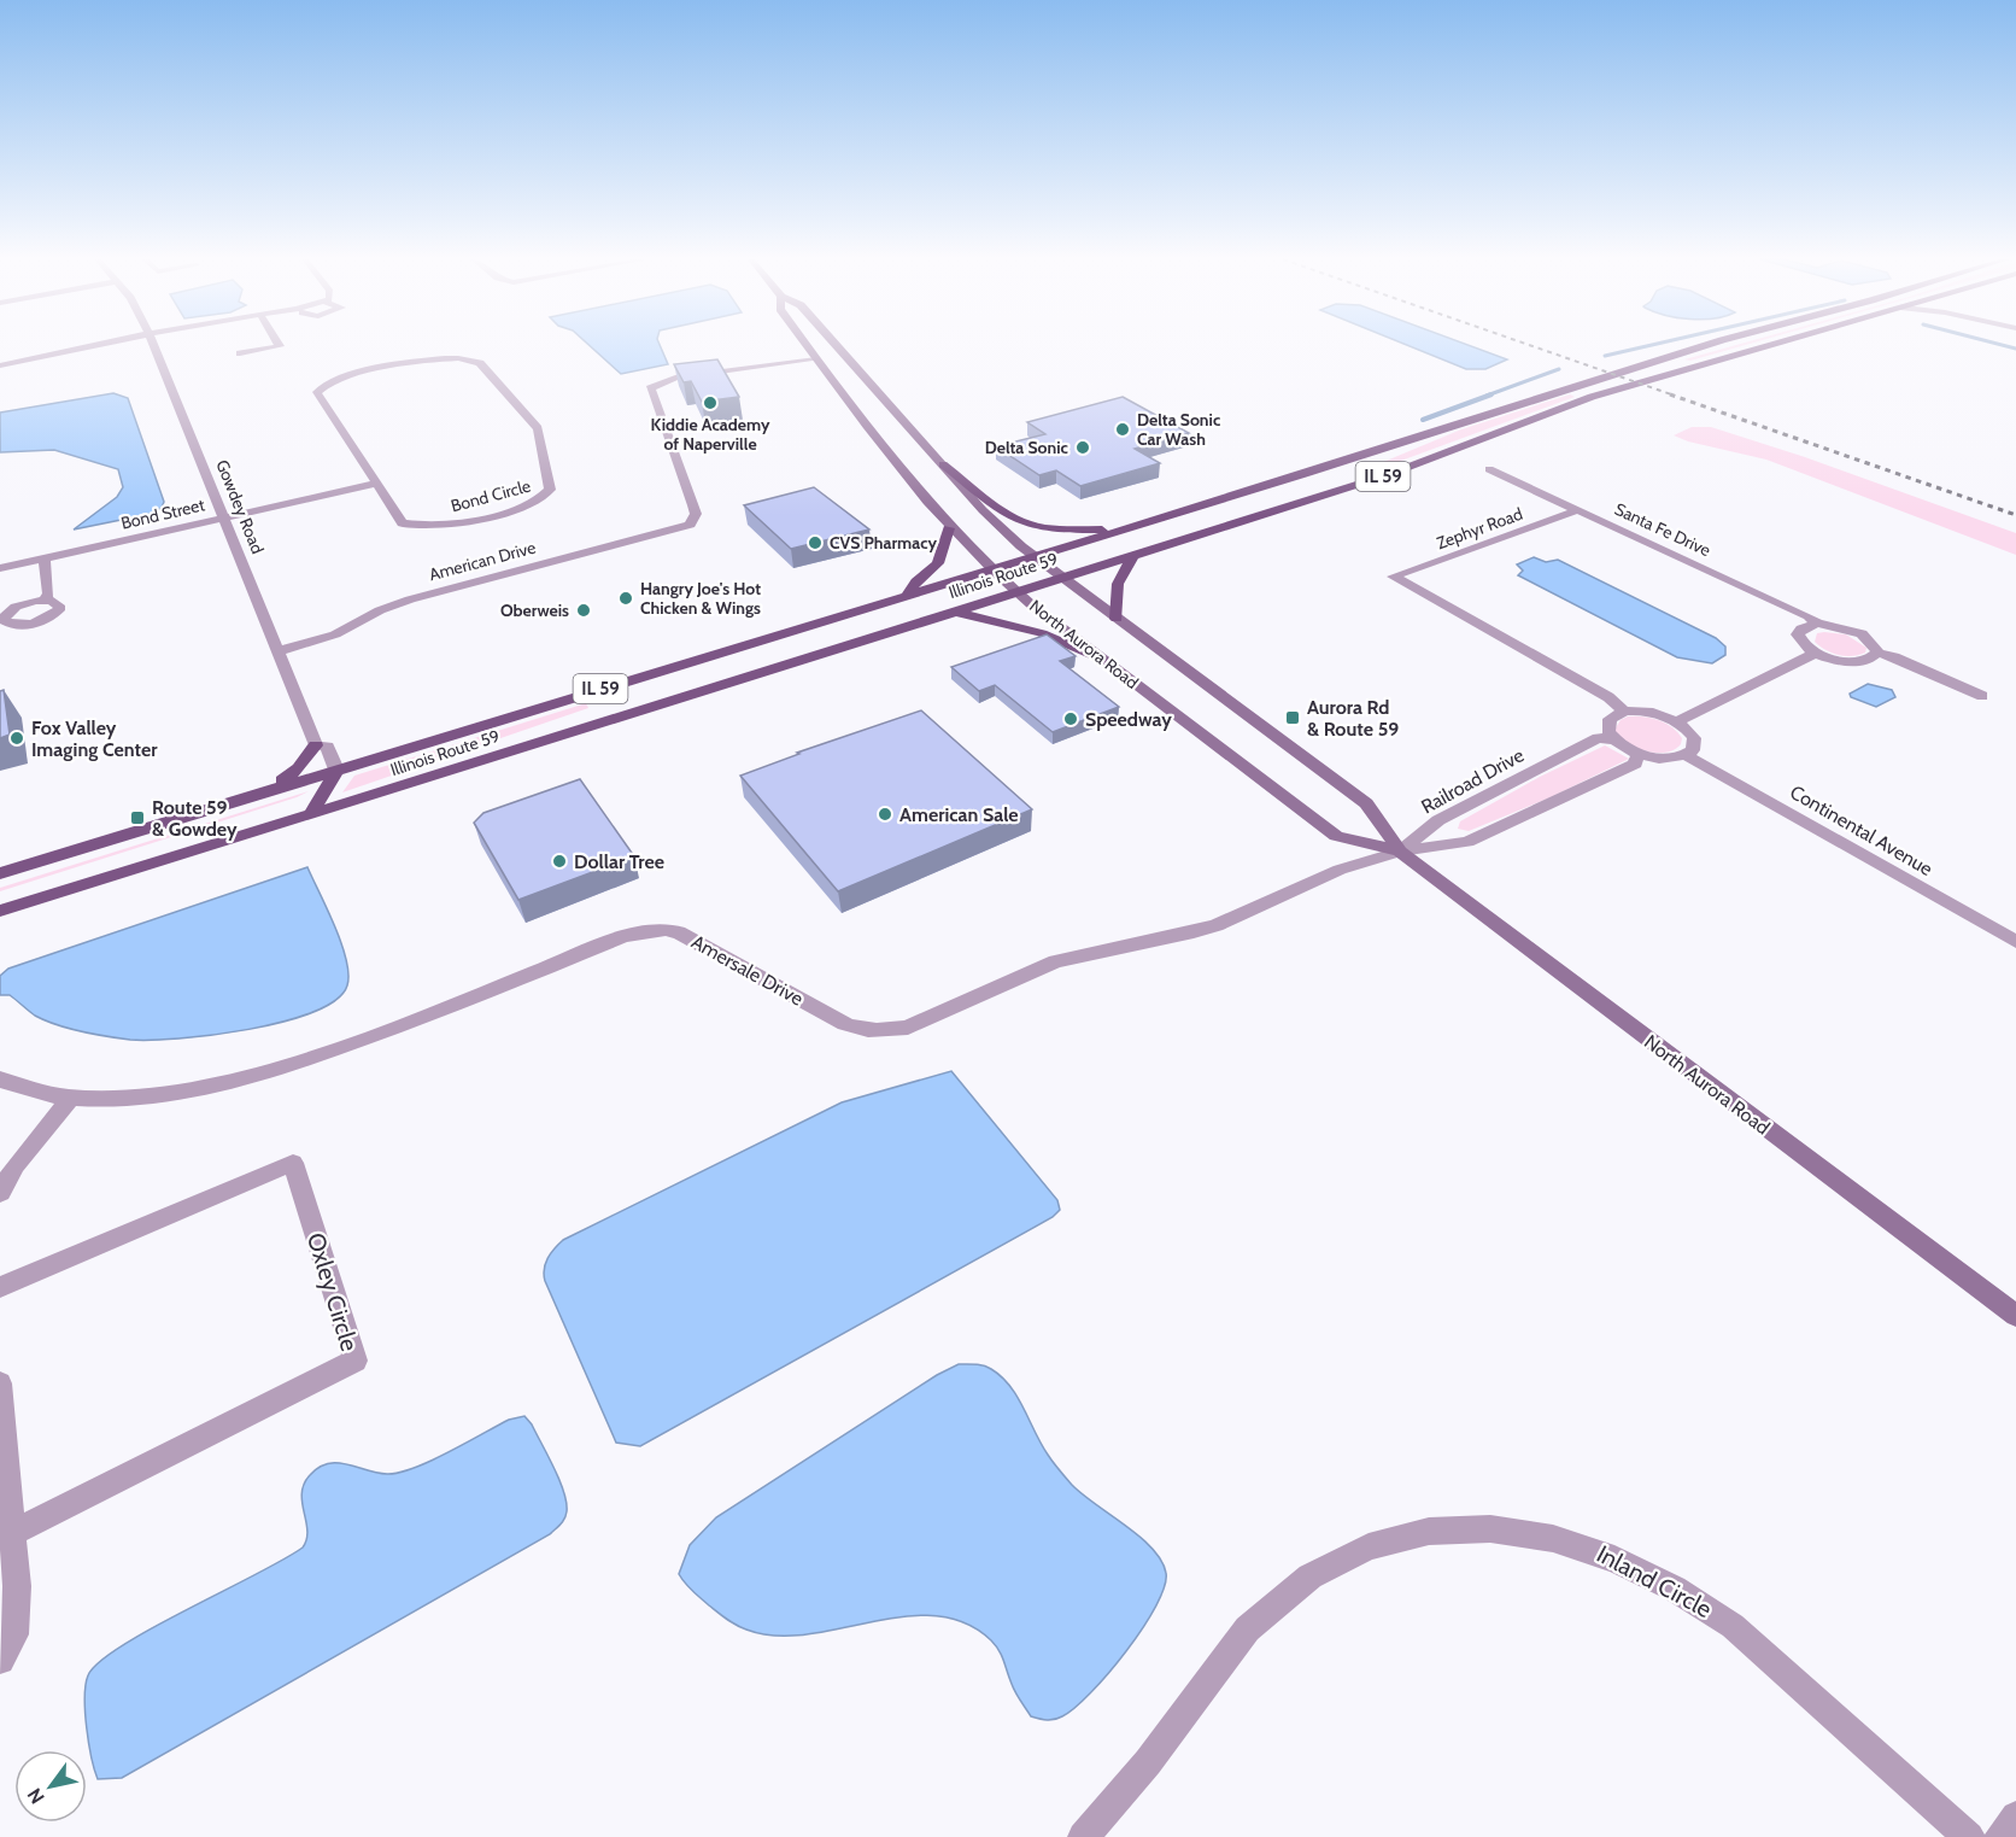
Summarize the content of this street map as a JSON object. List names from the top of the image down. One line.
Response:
{"streets":{"main road":["IL 59","Illinois Route 59","North Aurora Road"],"street":["Bond Circle","Gowdey Road","Bond Street","Zephyr Road","Santa Fe Drive","American Drive","Railroad Drive","Continental Avenue","Amersale Drive","Oxley Circle","Inland Circle"]},"crossings":[["Bond Circle","Bond Street"],["Gowdey Road","Bond Street"],["Gowdey Road","American Drive"],["Gowdey Road","Illinois Route 59"],["Zephyr Road","Santa Fe Drive"],["American Drive","North Aurora Road"],["Illinois Route 59","North Aurora Road"],["North Aurora Road","Railroad Drive"],["North Aurora Road","Amersale Drive"],["Railroad Drive","Amersale Drive"]],"places":{"other":["Kiddie Academy of Naperville","Delta Sonic Car Wash","Delta Sonic","CVS Pharmacy","Hangry Joe's Hot Chicken & Wings","Oberweis","Speedway","Fox Valley Imaging Center","American Sale","Dollar Tree"],"transit":["Aurora Rd & Route 59","Route 59 & Gowdey"]},"north":"bottom left"}
